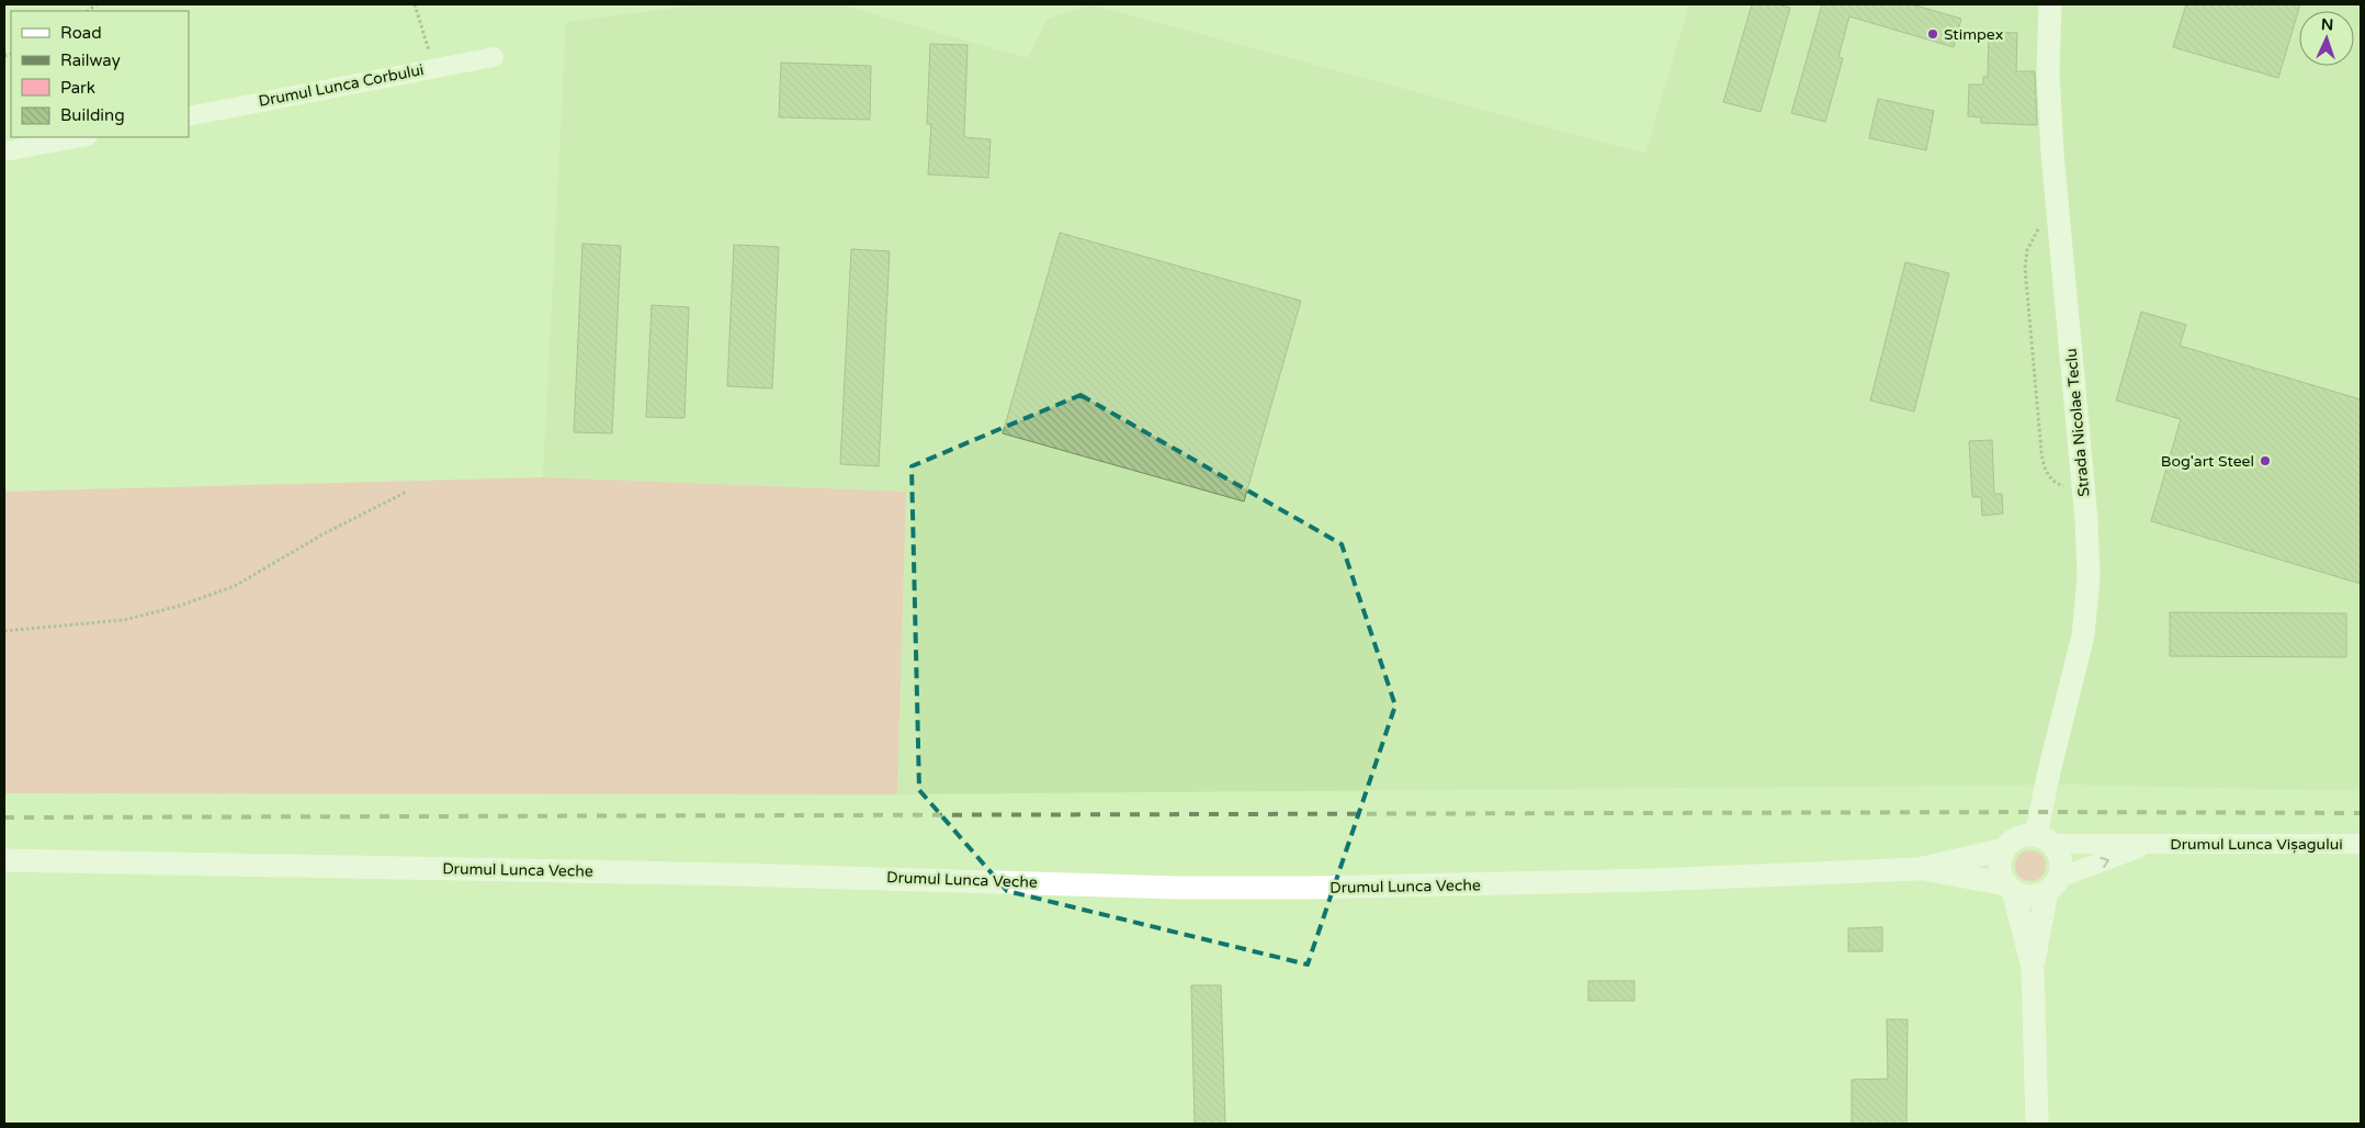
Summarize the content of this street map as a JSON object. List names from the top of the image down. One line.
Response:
{"streets":{"street":["Drumul Lunca Corbului","Strada Nicolae Teclu","Drumul Lunca Vișagului","Drumul Lunca Veche"]},"crossings":[["Strada Nicolae Teclu","Drumul Lunca Vișagului"],["Strada Nicolae Teclu","Drumul Lunca Veche"],["Drumul Lunca Vișagului","Drumul Lunca Veche"]],"places":["Stimpex","Bog'art Steel"],"legend":["Road","Railway","Park","Building"],"north":"top"}
